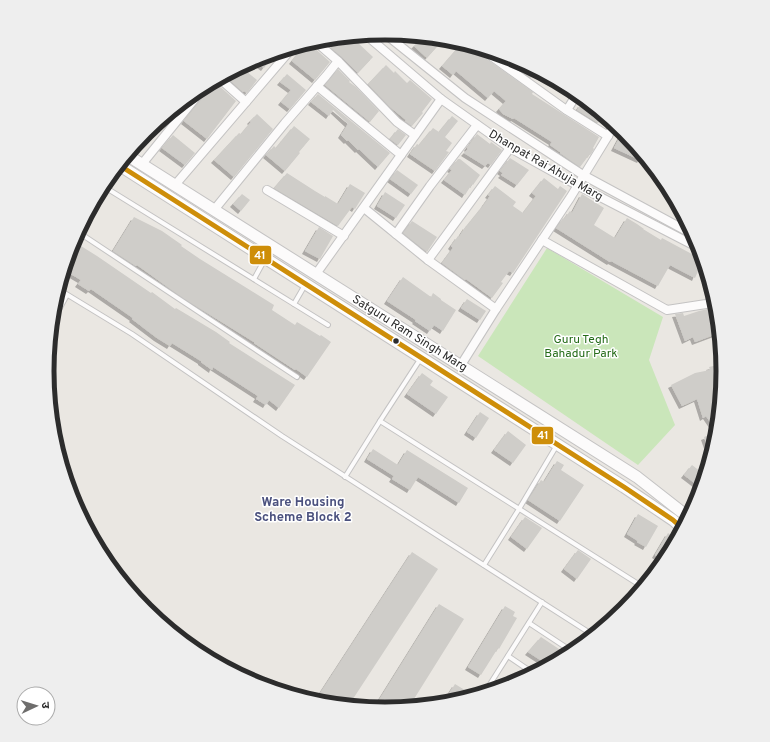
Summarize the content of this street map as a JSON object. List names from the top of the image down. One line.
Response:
{"streets":{"main road":["Satguru Ram Singh Marg"],"street":["Dhanpat Rai Ahuja Marg"]},"districts":["Ware Housing Scheme Block 2"],"parks":["Guru Tegh Bahadur Park"],"lines":["transit line 41"],"north":"right"}
